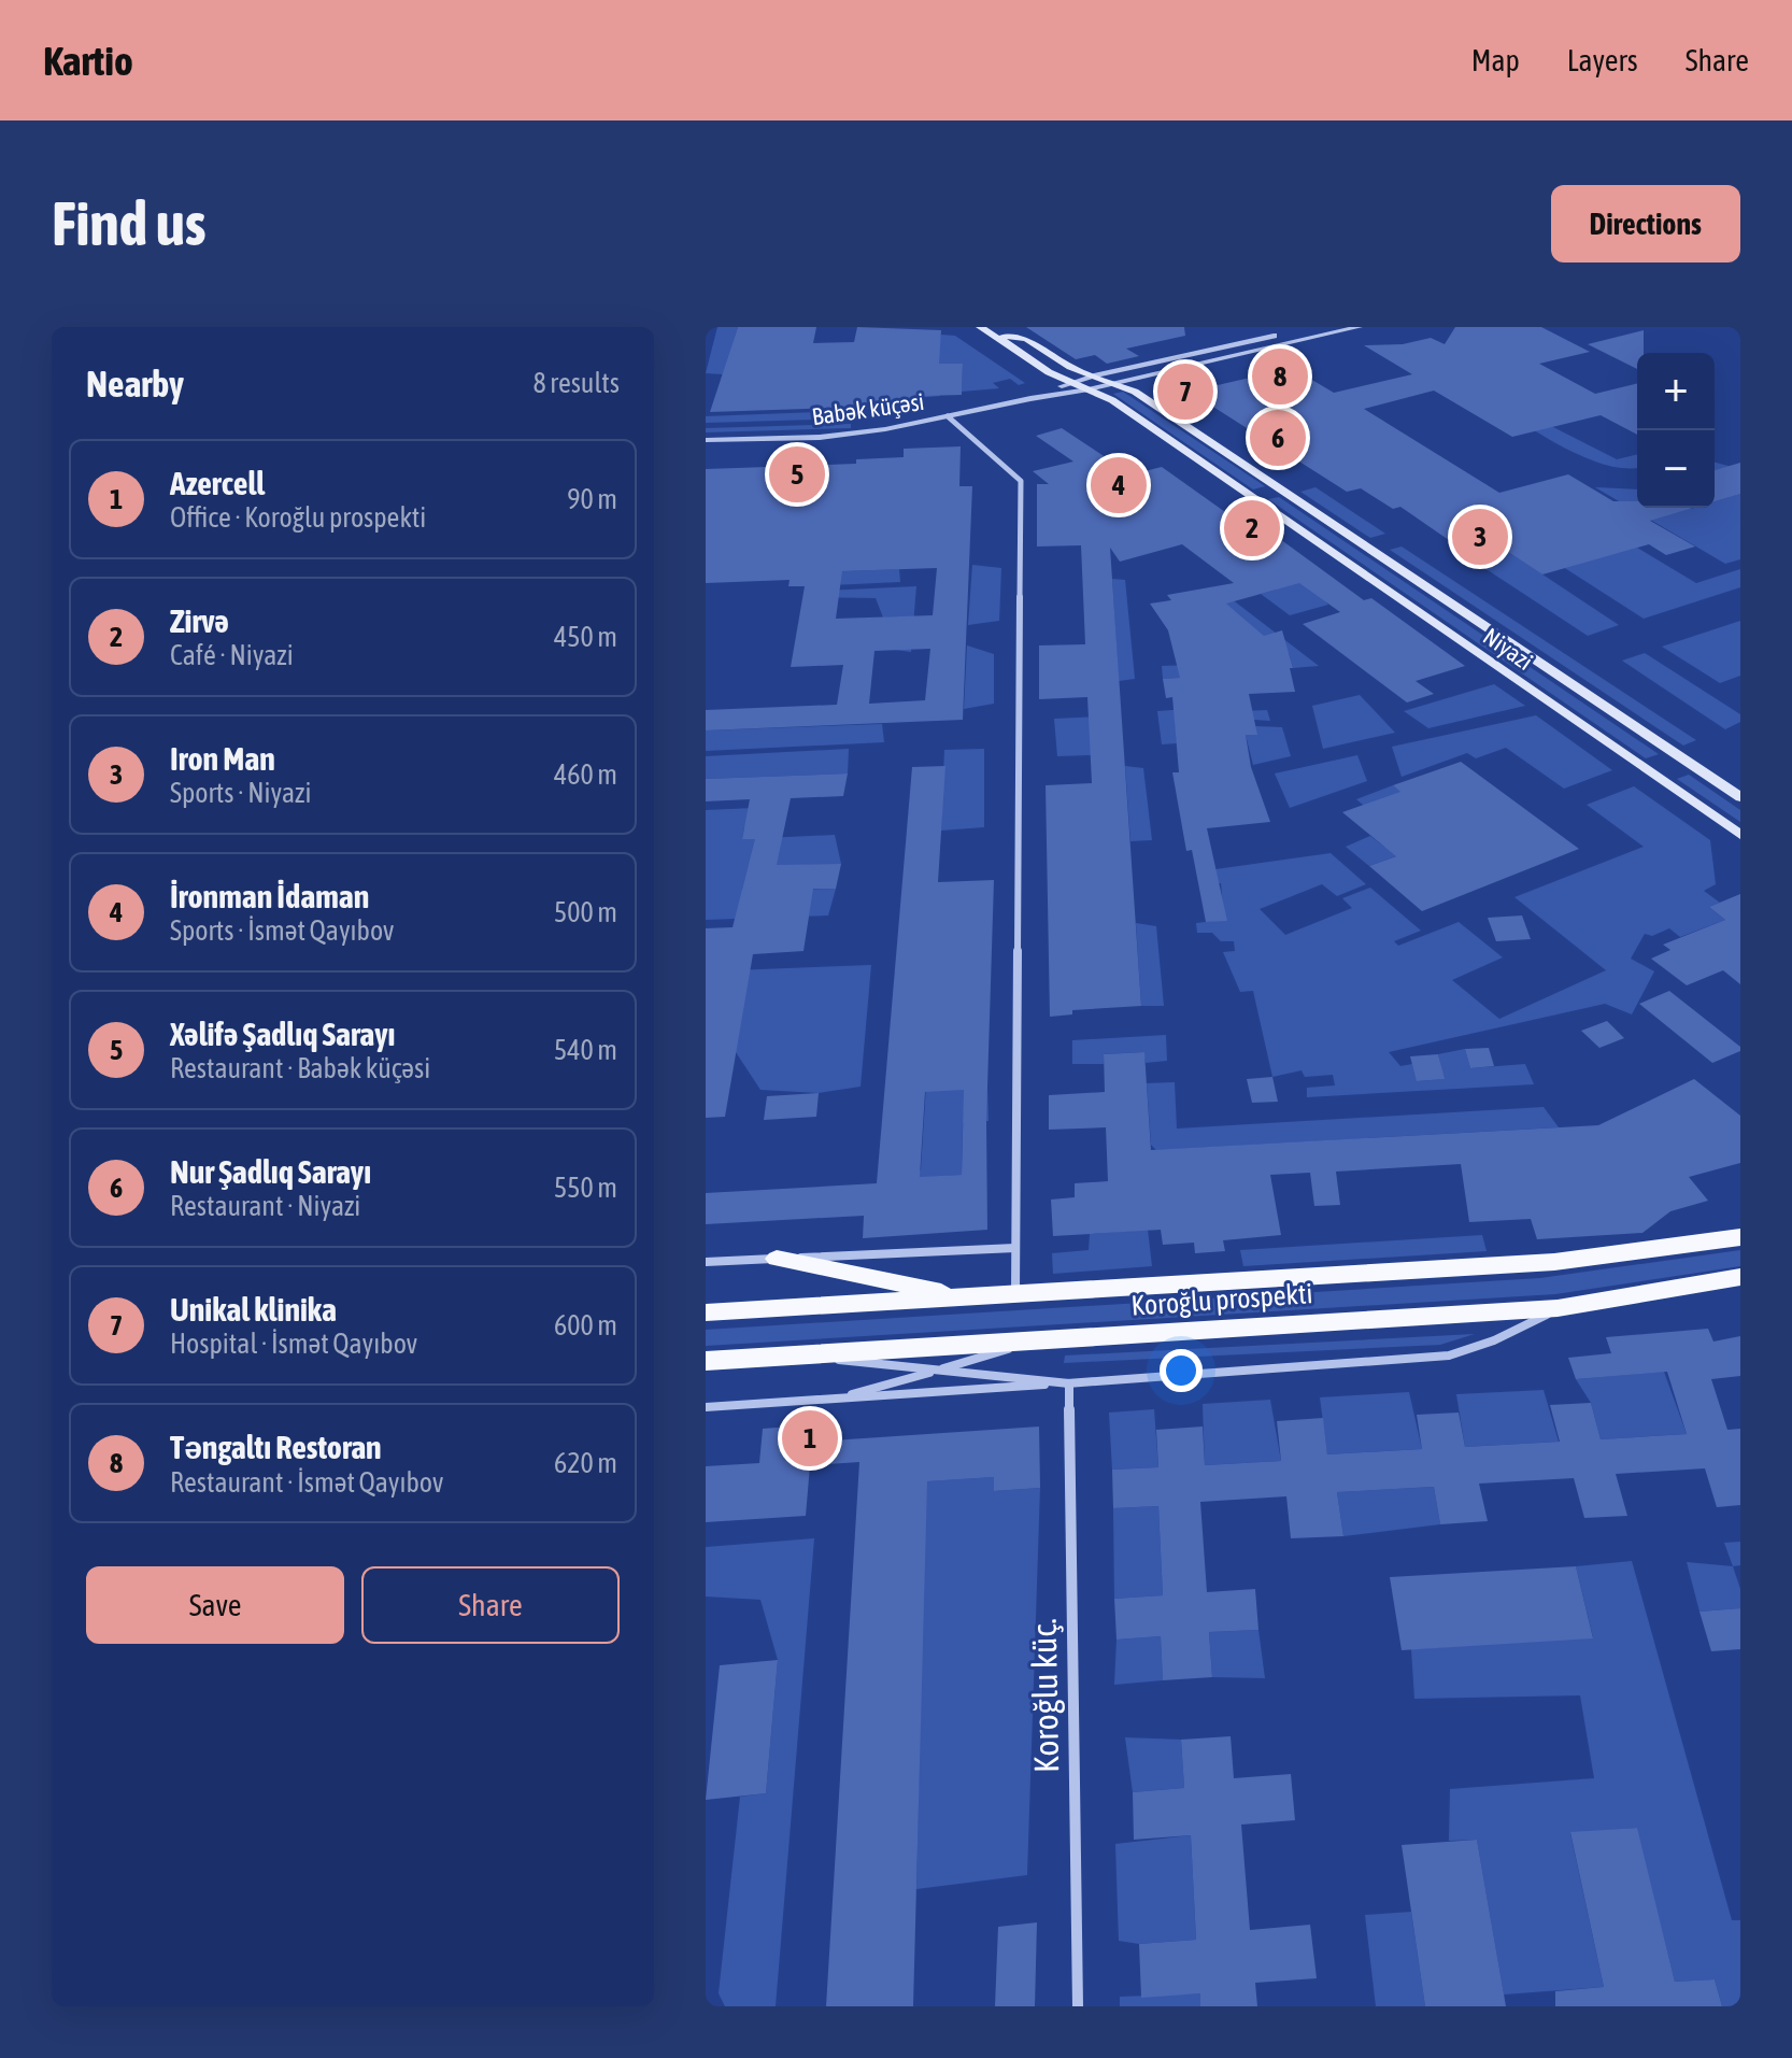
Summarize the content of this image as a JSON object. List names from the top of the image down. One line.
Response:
{"streets":{"main road":["Niyazi","Koroğlu prospekti"],"street":["Babək küçəsi","Koroğlu küç."]},"page":{"header":"Kartio","nav":["Map","Layers","Share"],"buttons":["Directions",["Save","Share"]],"title":"Find us","heading":["Nearby","8 results"],"pins":["8","7","6","5","4","2","3","1"],"map_buttons":["+","−"],"list":[{"mark":"1","name":"Azercell","note":"Office · Koroğlu prospekti","value":"90 m"},{"mark":"2","name":"Zirvə","note":"Café · Niyazi","value":"450 m"},{"mark":"3","name":"Iron Man","note":"Sports · Niyazi","value":"460 m"},{"mark":"4","name":"İronman İdaman","note":"Sports · İsmət Qayıbov","value":"500 m"},{"mark":"5","name":"Xəlifə Şadlıq Sarayı","note":"Restaurant · Babək küçəsi","value":"540 m"},{"mark":"6","name":"Nur Şadlıq Sarayı","note":"Restaurant · Niyazi","value":"550 m"},{"mark":"7","name":"Unikal klinika","note":"Hospital · İsmət Qayıbov","value":"600 m"},{"mark":"8","name":"Tәngaltı Restoran","note":"Restaurant · İsmət Qayıbov","value":"620 m"}]}}
